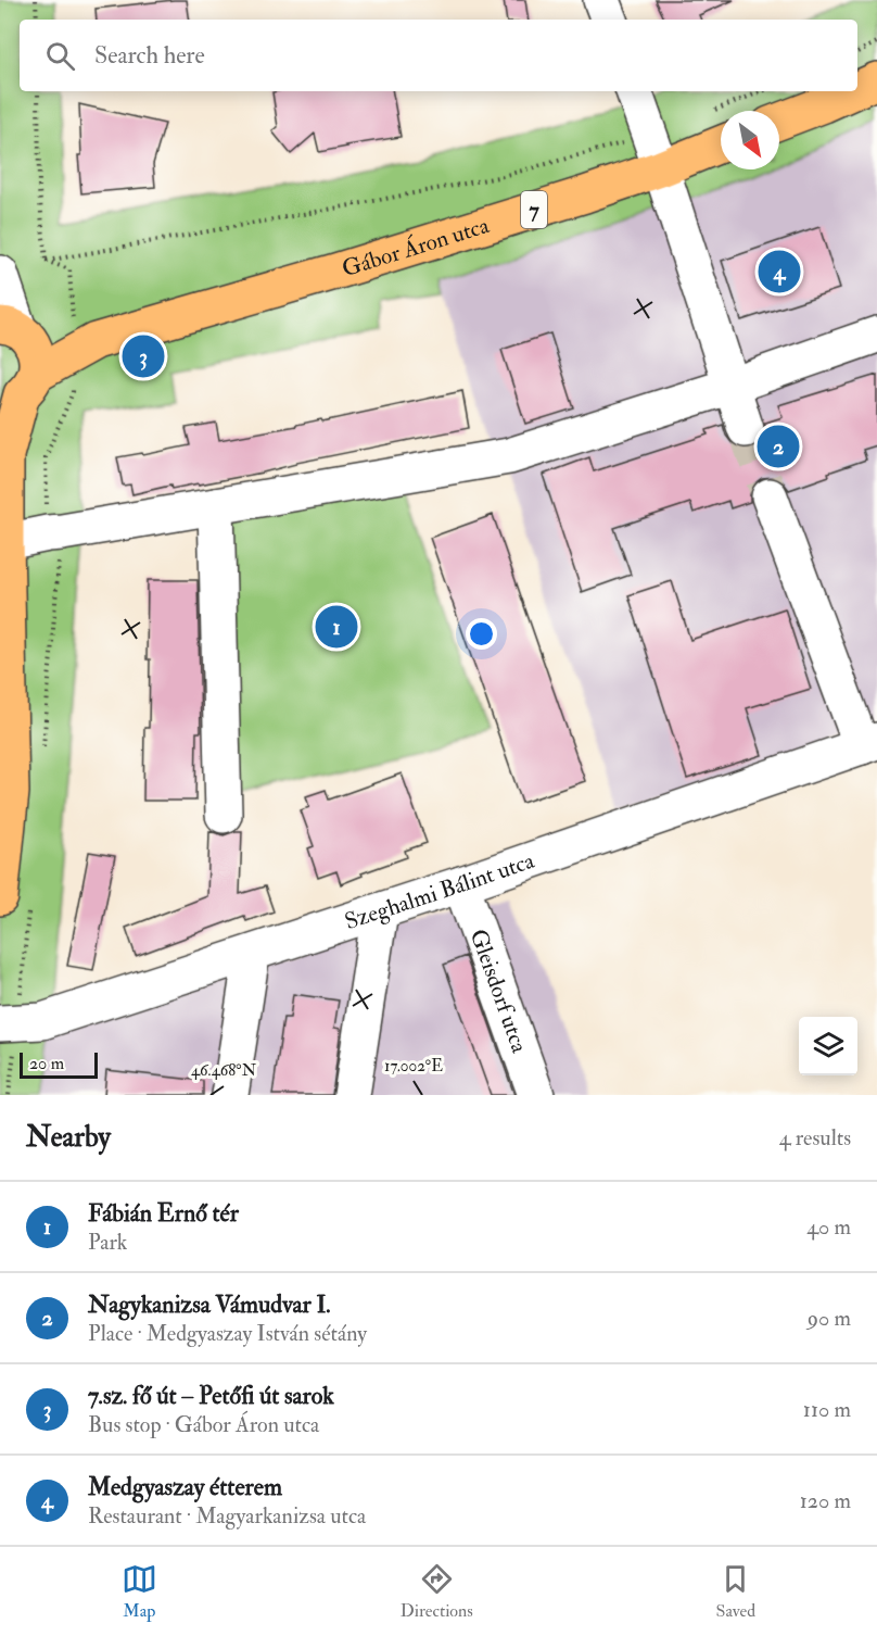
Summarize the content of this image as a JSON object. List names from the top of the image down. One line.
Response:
{"streets":{"main road":["7","Gábor Áron utca"],"street":["Szeghalmi Bálint utca","Gleisdorf utca"]},"crossings":[["Szeghalmi Bálint utca","Gleisdorf utca"]],"scale_bar":"20 m","north":"bottom right","page":{"search":"Search here","pins":["4","3","2","1"],"scale":"20 m","heading":["Nearby","4 results"],"list":[{"mark":"1","name":"Fábián Ernő tér","note":"Park","value":"40 m"},{"mark":"2","name":"Nagykanizsa Vámudvar I.","note":"Place · Medgyaszay István sétány","value":"90 m"},{"mark":"3","name":"7.sz. fő út – Petőfi út sarok","note":"Bus stop · Gábor Áron utca","value":"110 m"},{"mark":"4","name":"Medgyaszay étterem","note":"Restaurant · Magyarkanizsa utca","value":"120 m"}],"nav":["Map","Directions","Saved"]},"coordinates":["17.002°E","46.468°N"]}
